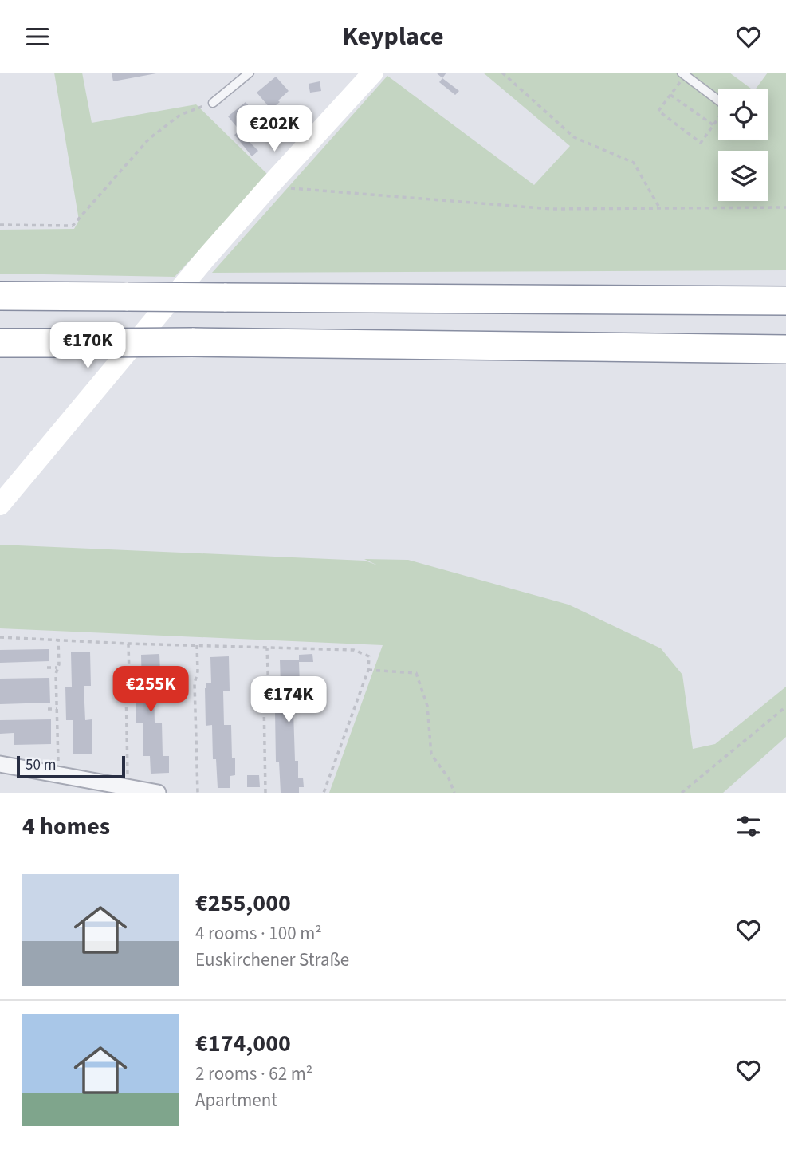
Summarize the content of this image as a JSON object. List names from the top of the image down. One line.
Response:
{"scale_bar":"50 m","page":{"header":"Keyplace","price":["€202K","€170K","€255K","€174K"],"scale":"50 m","heading":"4 homes","list":[{"name":"€255,000","note":"4 rooms · 100 m² · Euskirchener Straße"},{"name":"€174,000","note":"2 rooms · 62 m² · Apartment"}]}}
